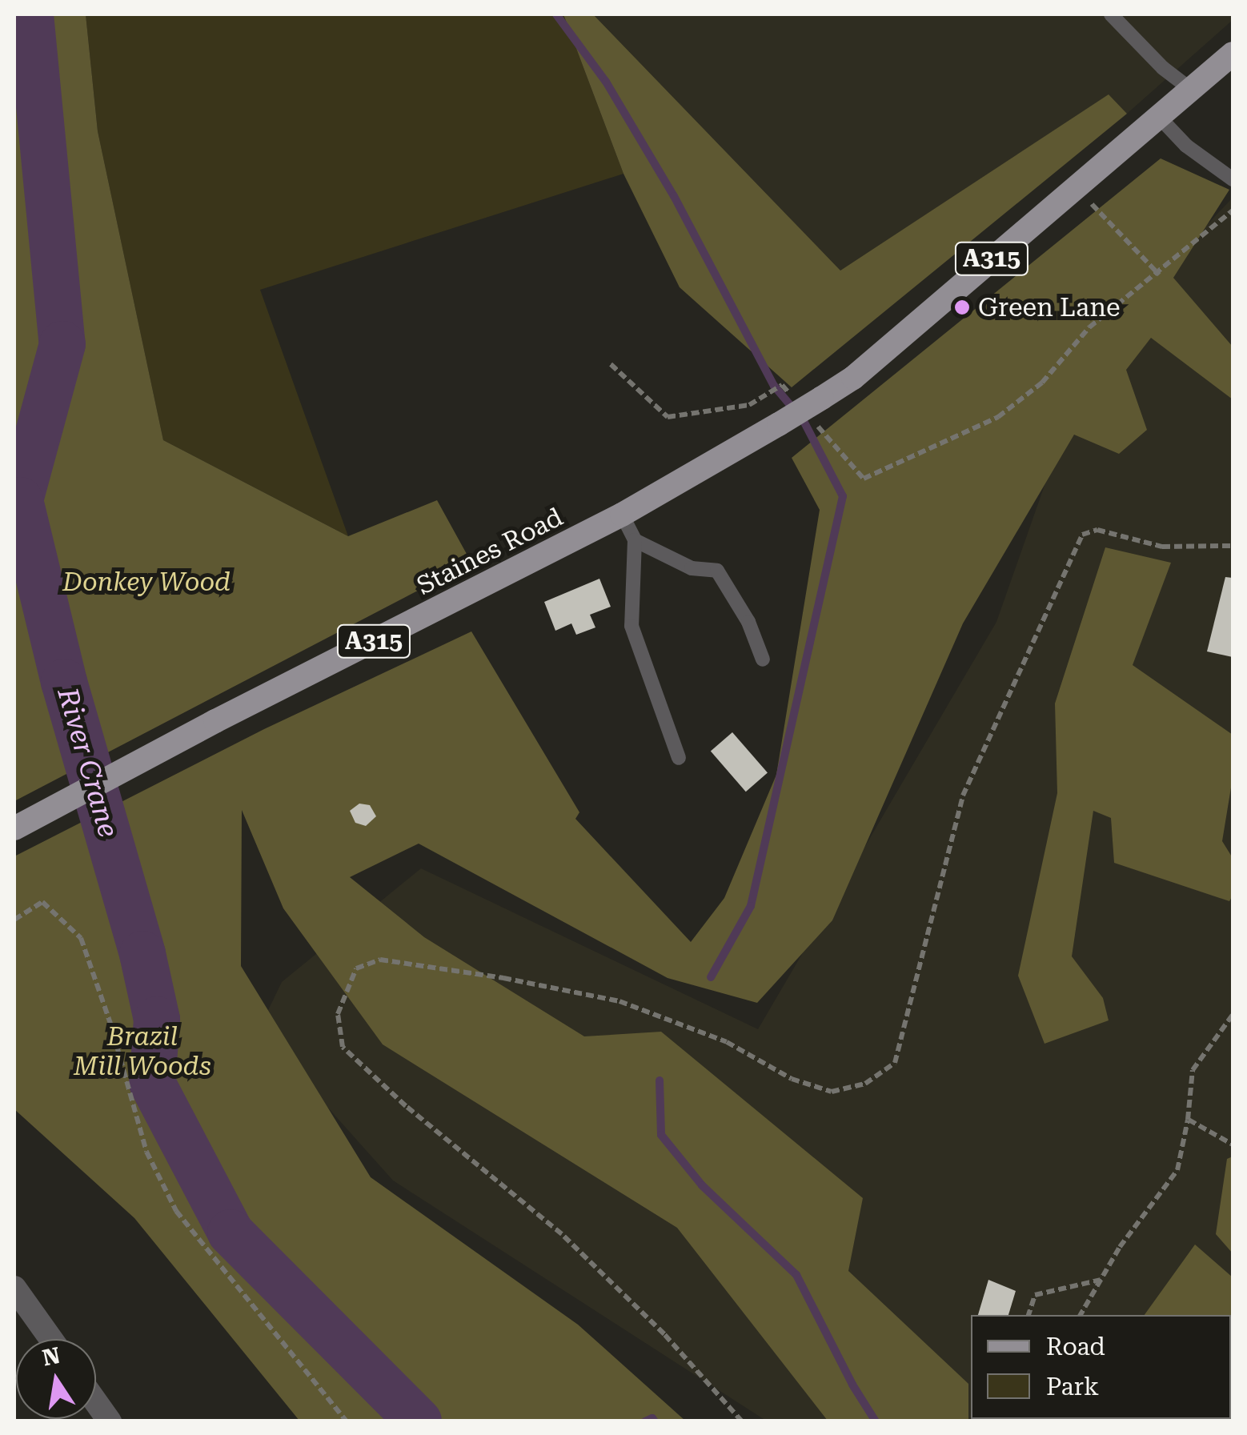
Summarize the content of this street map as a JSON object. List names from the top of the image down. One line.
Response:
{"streets":{"main road":["A315","Staines Road"]},"crossings":[["A315","Staines Road"]],"water":["River Crane"],"parks":["Donkey Wood","Brazil Mill Woods"],"places":["Green Lane"],"legend":["Road","Park"],"north":"top"}
